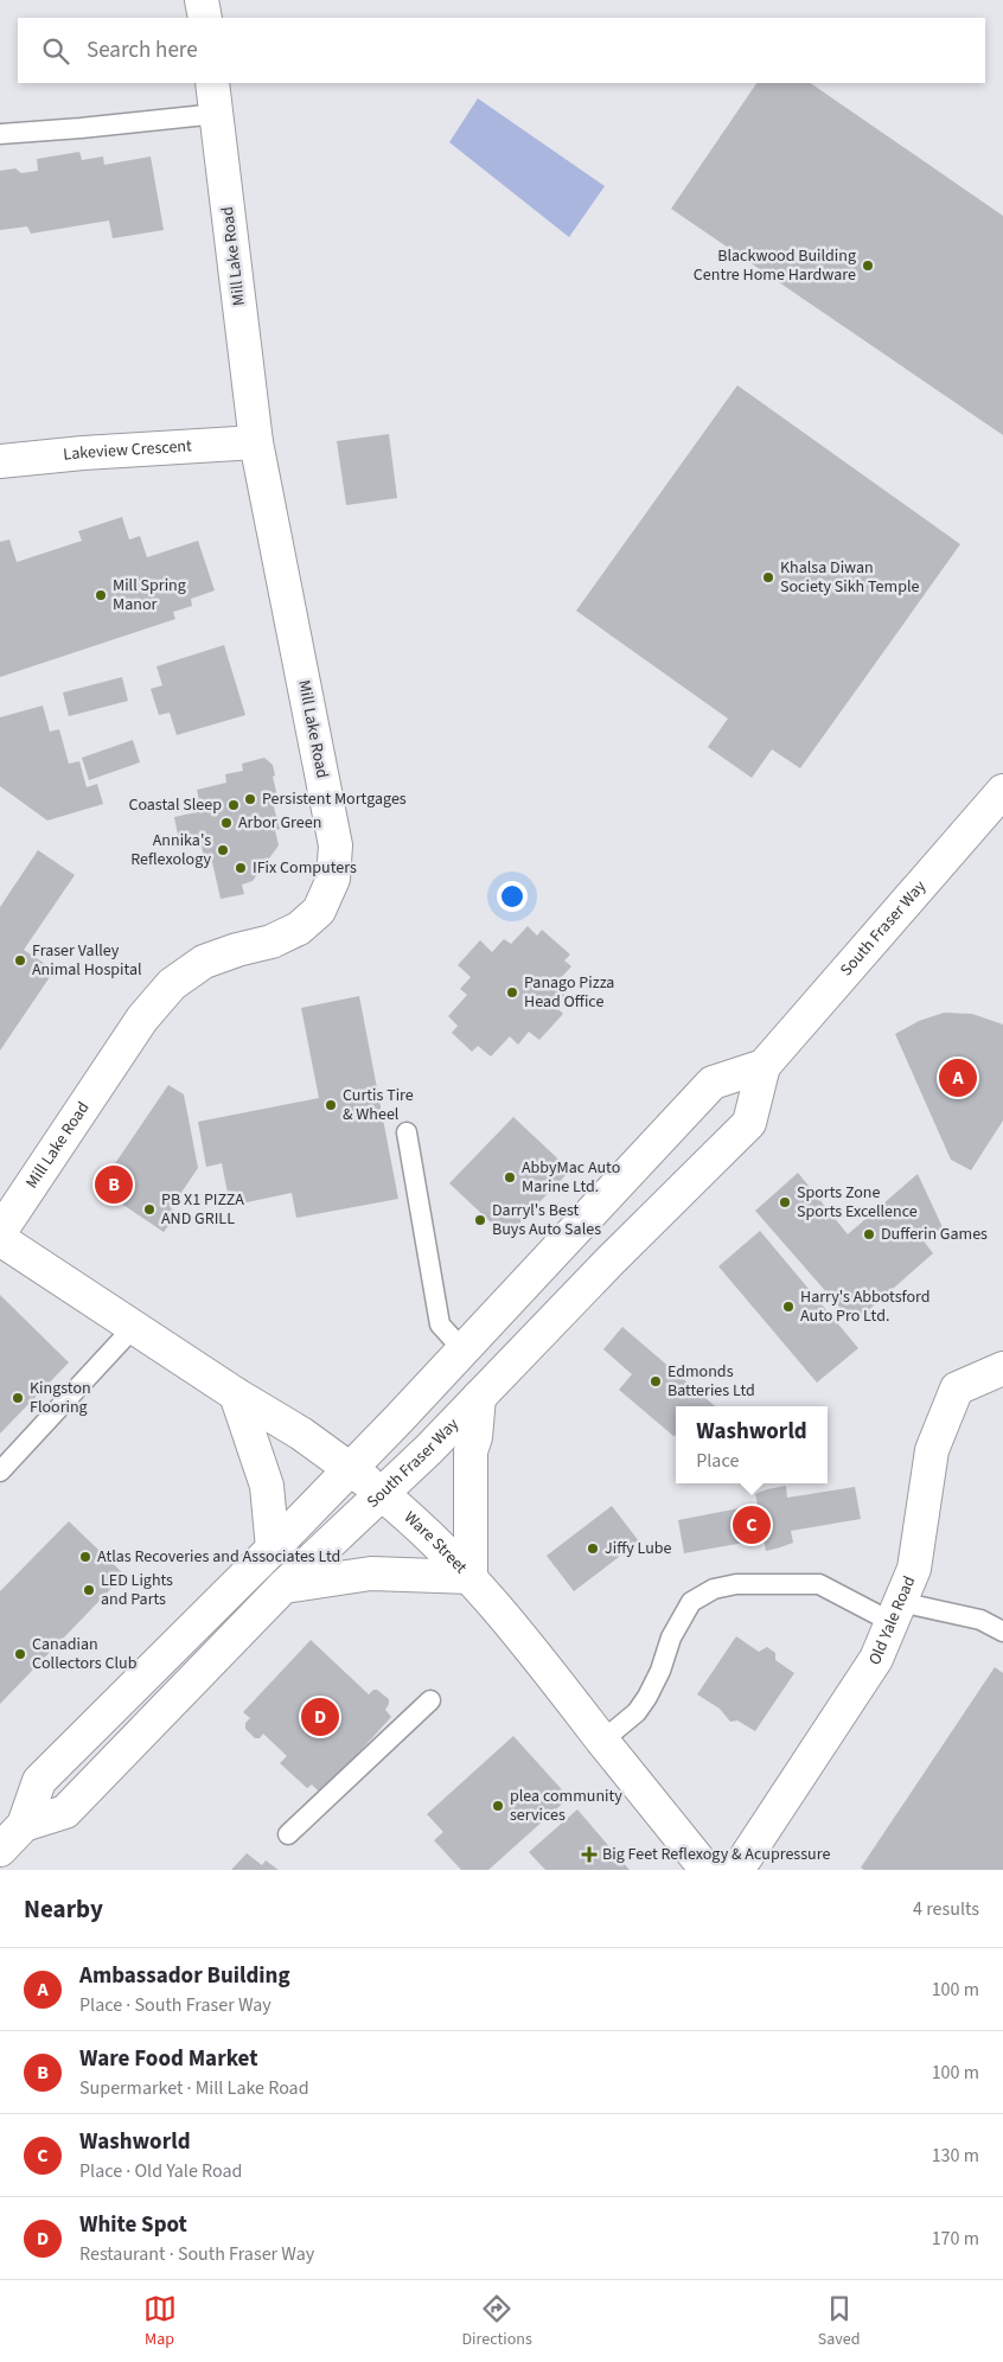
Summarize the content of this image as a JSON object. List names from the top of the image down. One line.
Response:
{"streets":{"main road":["Mill Lake Road","Lakeview Crescent","South Fraser Way","Ware Street","Old Yale Road"]},"crossings":[["Mill Lake Road","Lakeview Crescent"],["South Fraser Way","Ware Street"]],"places":{"other":["Blackwood Building Centre Home Hardware","Khalsa Diwan Society Sikh Temple","Mill Spring Manor","Persistent Mortgages","Coastal Sleep","Arbor Green","Annika's Reflexology","IFix Computers","Fraser Valley Animal Hospital","Panago Pizza Head Office","Curtis Tire & Wheel","AbbyMac Auto Marine Ltd.","Sports Zone Sports Excellence","PB X1 PIZZA AND GRILL","Darryl's Best Buys Auto Sales","Dufferin Games","Harry's Abbotsford Auto Pro Ltd.","Edmonds Batteries Ltd","Kingston Flooring","Jiffy Lube","Atlas Recoveries and Associates Ltd","LED Lights and Parts","Canadian Collectors Club","plea community services"],"health":["Big Feet Reflexogy & Acupressure"]},"page":{"search":"Search here","pins":["A","B","C","D"],"popup":["Washworld","Place"],"heading":["Nearby","4 results"],"list":[{"mark":"A","name":"Ambassador Building","note":"Place · South Fraser Way","value":"100 m"},{"mark":"B","name":"Ware Food Market","note":"Supermarket · Mill Lake Road","value":"100 m"},{"mark":"C","name":"Washworld","note":"Place · Old Yale Road","value":"130 m"},{"mark":"D","name":"White Spot","note":"Restaurant · South Fraser Way","value":"170 m"}],"nav":["Map","Directions","Saved"]}}
